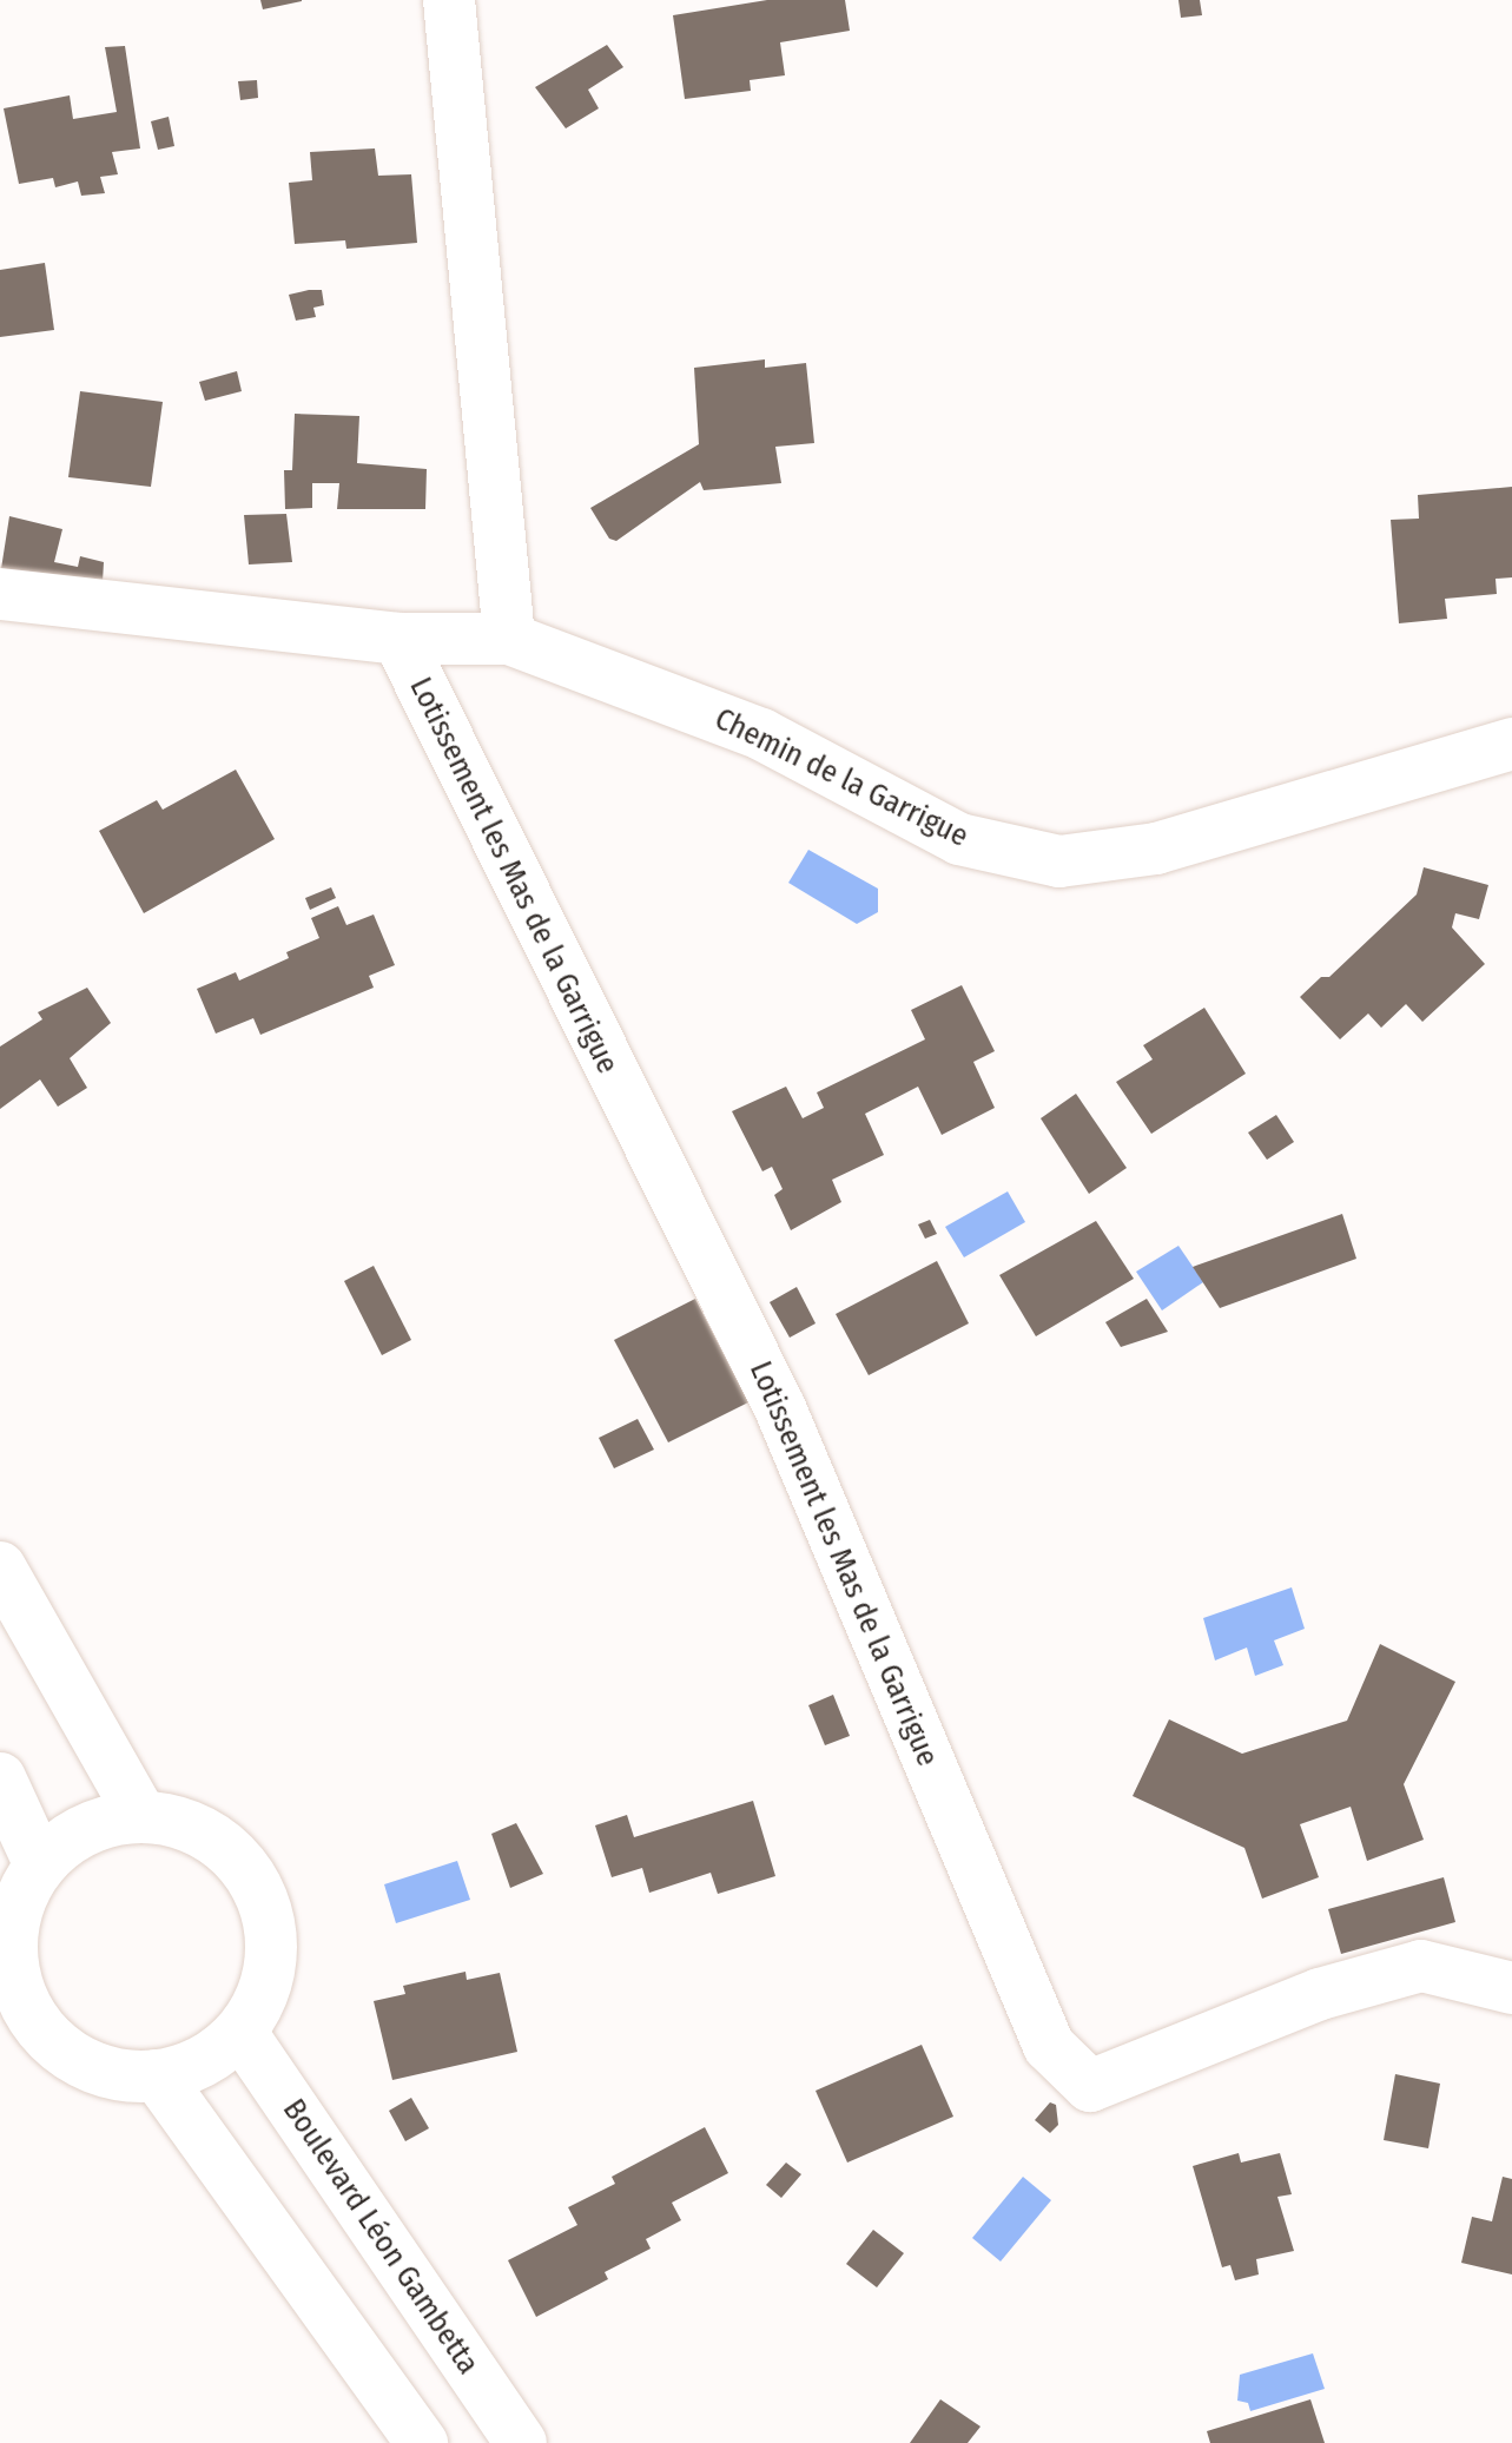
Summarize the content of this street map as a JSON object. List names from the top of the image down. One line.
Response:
{"streets":{"street":["Chemin de la Garrigue","Lotissement les Mas de la Garrigue","Boulevard Léon Gambetta"]},"crossings":[["Chemin de la Garrigue","Lotissement les Mas de la Garrigue"]]}
